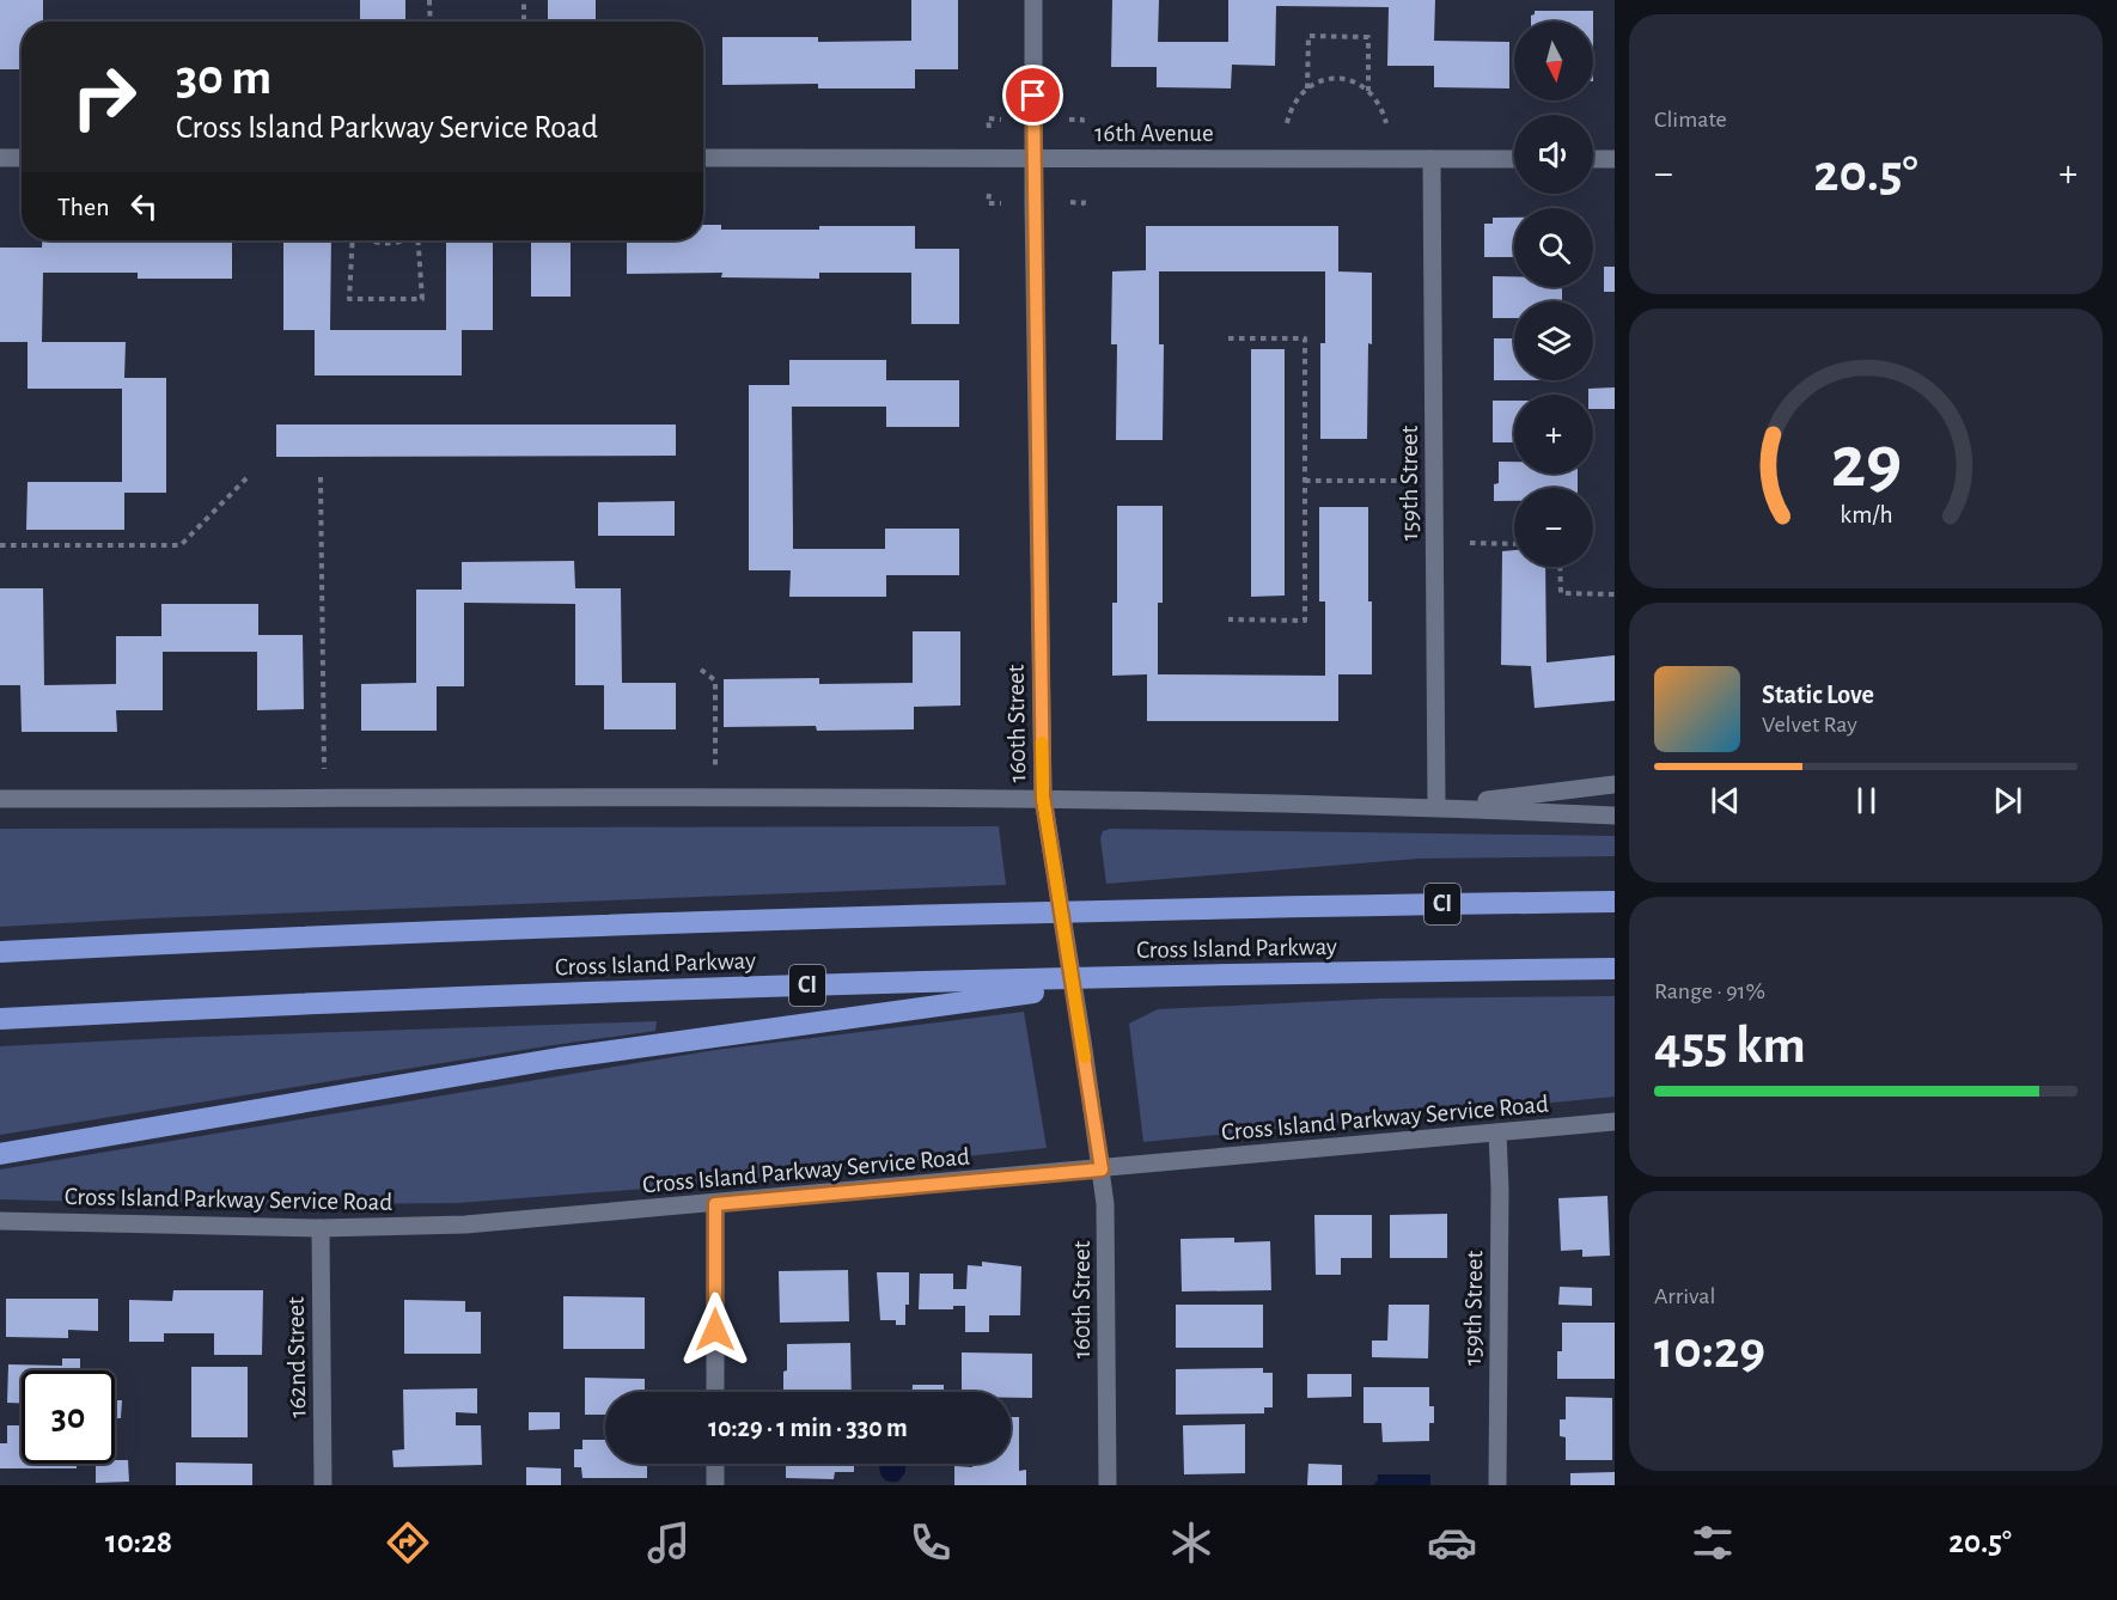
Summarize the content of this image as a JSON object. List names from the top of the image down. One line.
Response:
{"streets":{"highway":["CI","Cross Island Parkway"],"street":["16th Avenue","159th Street","160th Street","Cross Island Parkway Service Road","162nd Street"]},"crossings":[["16th Avenue","159th Street"],["16th Avenue","160th Street"],["159th Street","Cross Island Parkway Service Road"],["160th Street","Cross Island Parkway Service Road"],["Cross Island Parkway Service Road","162nd Street"]],"north":"bottom","page":{"tile":["Climate",["Range · 91%","455 km"],["Arrival","10:29"]],"map_buttons":["+","−"],"turn":["30 m","Cross Island Parkway Service Road"],"heat":["−","20.5°","+"],"then":"Then","song":["Static Love","Velvet Ray"],"limit":"30","trip":"10:29 · 1 min · 330 m","tabs":["10:28","20.5°"],"gauge":["29","km/h"]}}
